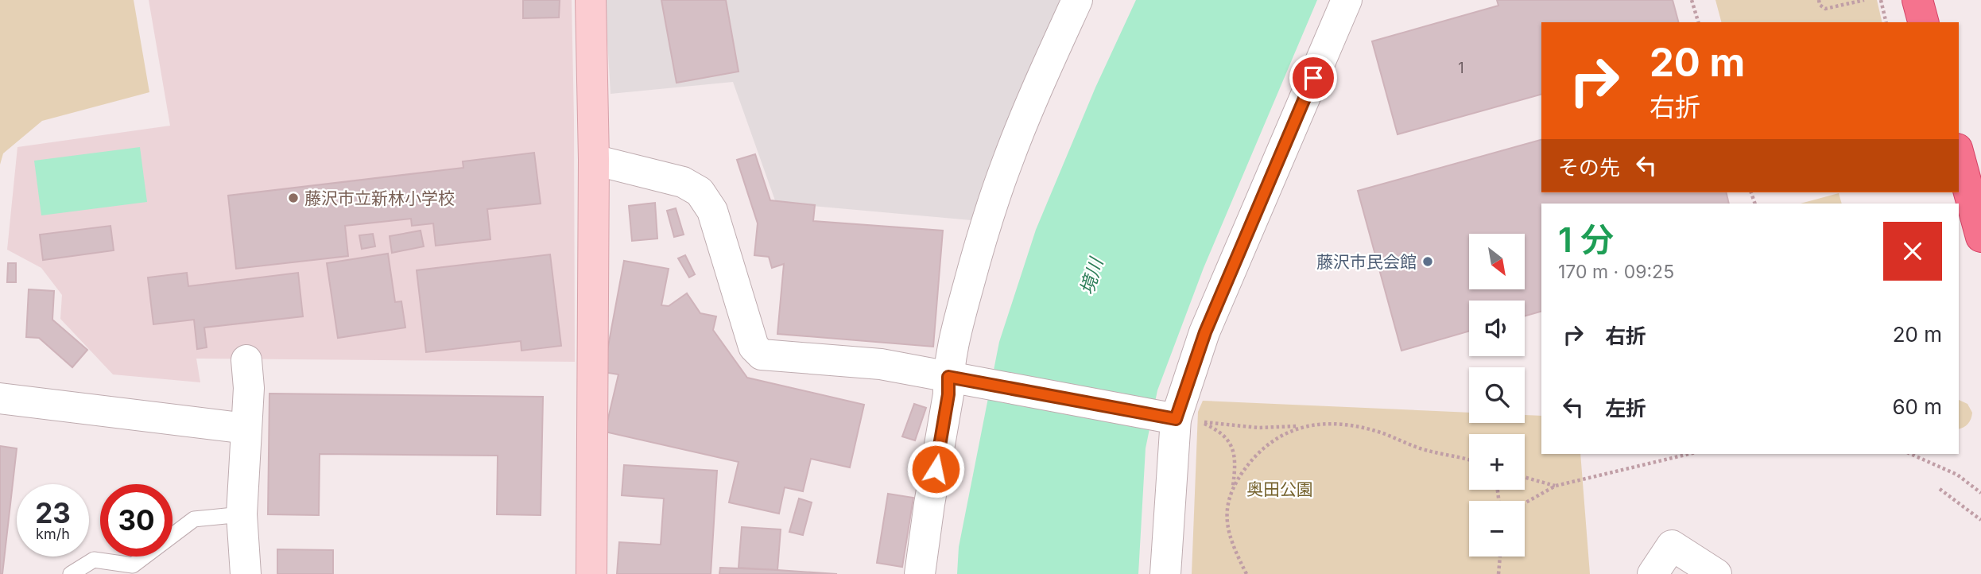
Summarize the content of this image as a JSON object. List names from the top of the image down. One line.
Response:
{"water":["境川"],"parks":["奥田公園"],"places":["藤沢市立新林小学校","藤沢市民会館"],"house_numbers":["1"],"north":"bottom right","page":{"turn":["20 m","右折"],"then":"その先","heading":["1 分","170 m · 09:25"],"map_buttons":["+","−"],"list":[{"name":"右折","value":"20 m"},{"name":"左折","value":"60 m"}],"speed":"23 km/h","limit":"30"}}
